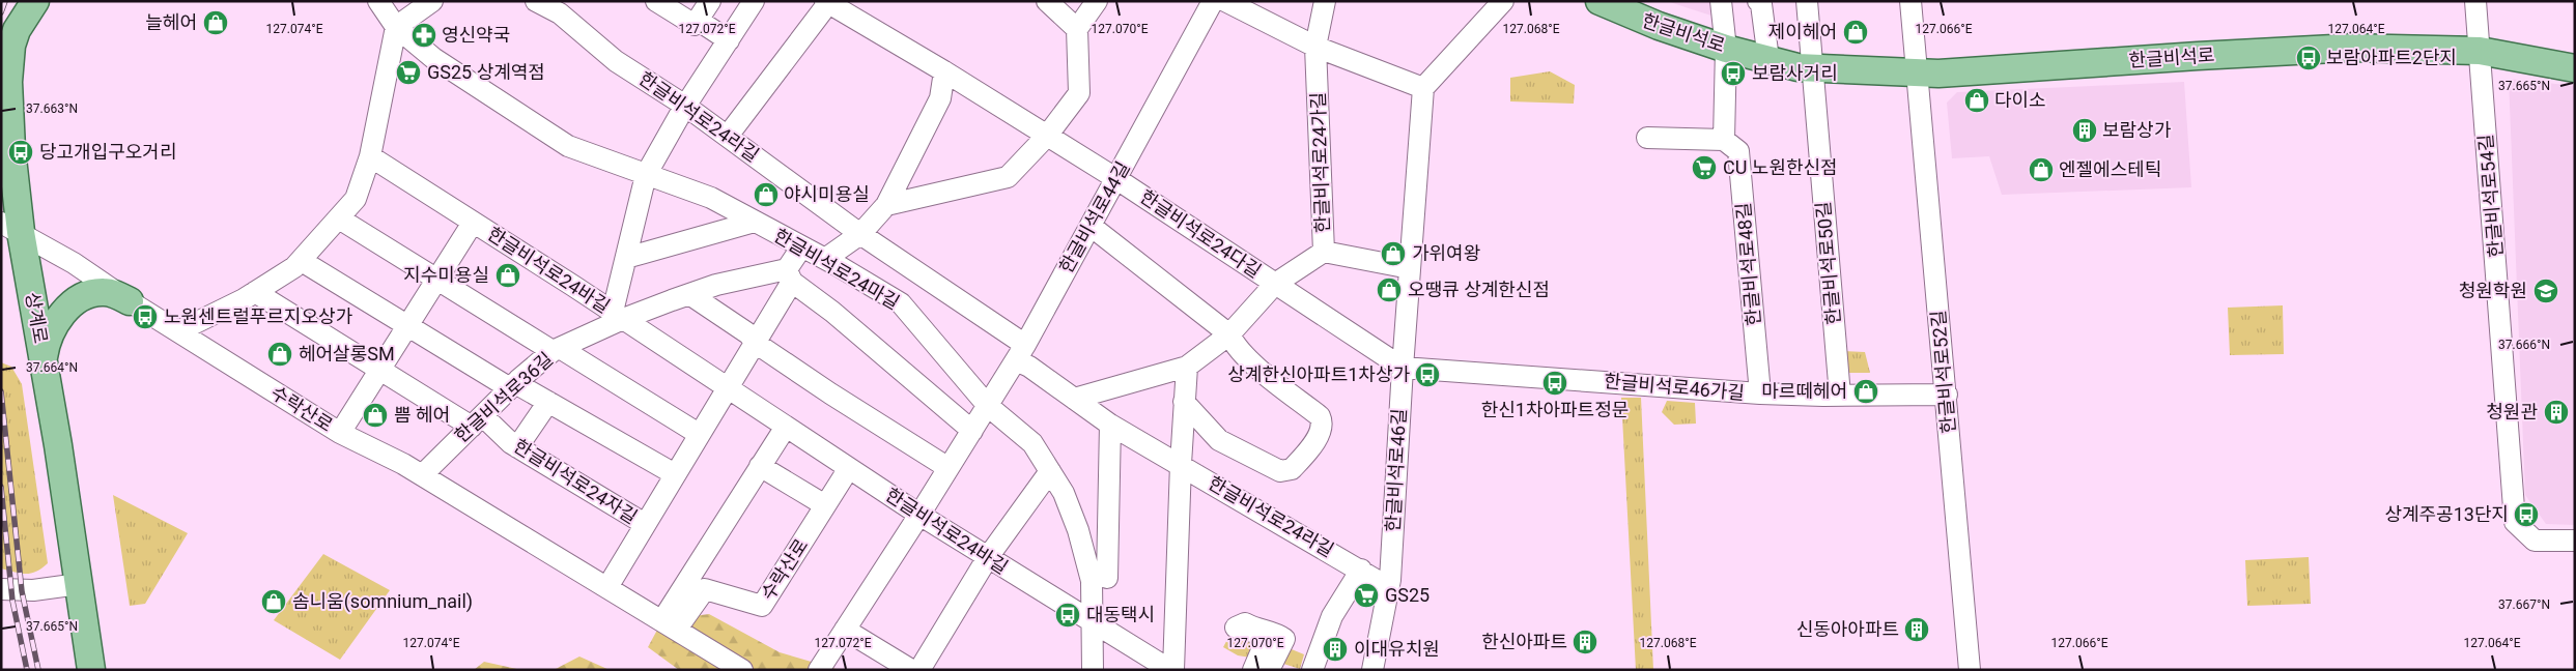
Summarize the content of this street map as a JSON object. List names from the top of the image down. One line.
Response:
{"streets":{"main road":["한글비석로","상계로"],"street":["한글비석로24라길","한글비석로24가길","한글비석로54길","한글비석로44길","한글비석로24다길","한글비석로50길","한글비석로48길","한글비석로24마길","한글비석로24바길","한글비석로52길","한글비석로46가길","한글비석로36길","수락산로","한글비석로46길","한글비석로24자길"]},"crossings":[["한글비석로","한글비석로54길"],["한글비석로","한글비석로50길"],["한글비석로","한글비석로52길"],["한글비석로24라길","한글비석로44길"],["한글비석로24라길","한글비석로24다길"],["한글비석로24라길","한글비석로24바길"],["한글비석로24라길","한글비석로46길"],["한글비석로24가길","한글비석로24다길"],["한글비석로44길","한글비석로24다길"],["한글비석로44길","한글비석로24마길"],["한글비석로44길","한글비석로24바길"],["한글비석로24다길","한글비석로46가길"],["한글비석로24다길","한글비석로46길"],["한글비석로50길","한글비석로46가길"],["한글비석로48길","한글비석로46가길"],["한글비석로24마길","한글비석로24바길"],["한글비석로24바길","한글비석로36길"],["한글비석로24바길","수락산로"],["한글비석로24바길","한글비석로24자길"],["상계로","수락산로"],["한글비석로52길","한글비석로46가길"],["한글비석로46가길","한글비석로46길"],["한글비석로36길","수락산로"],["한글비석로36길","한글비석로24자길"]],"places":{"shop":["늘헤어","제이헤어","다이소","엔젤에스테틱","야시미용실","가위여왕","지수미용실","오땡큐 상계한신점","헤어살롱SM","마르떼헤어","쁨 헤어","솜니움(somnium_nail)"],"pharmacy":["영신약국"],"bus stop":["보람아파트2단지","보람사거리","당고개입구오거리","노원센트럴푸르지오상가","상계한신아파트1차상가","한신1차아파트정문","상계주공13단지","대동택시"],"supermarket":["GS25 상계역점","CU 노원한신점","GS25"],"building":["보람상가","청원관","신동아아파트","한신아파트","이대유치원"],"school or university":["청원학원"]},"coordinates":["127.074°E","127.072°E","127.070°E","127.068°E","127.066°E","127.064°E","37.665°N","37.663°N","37.666°N","37.664°N","37.667°N"]}
